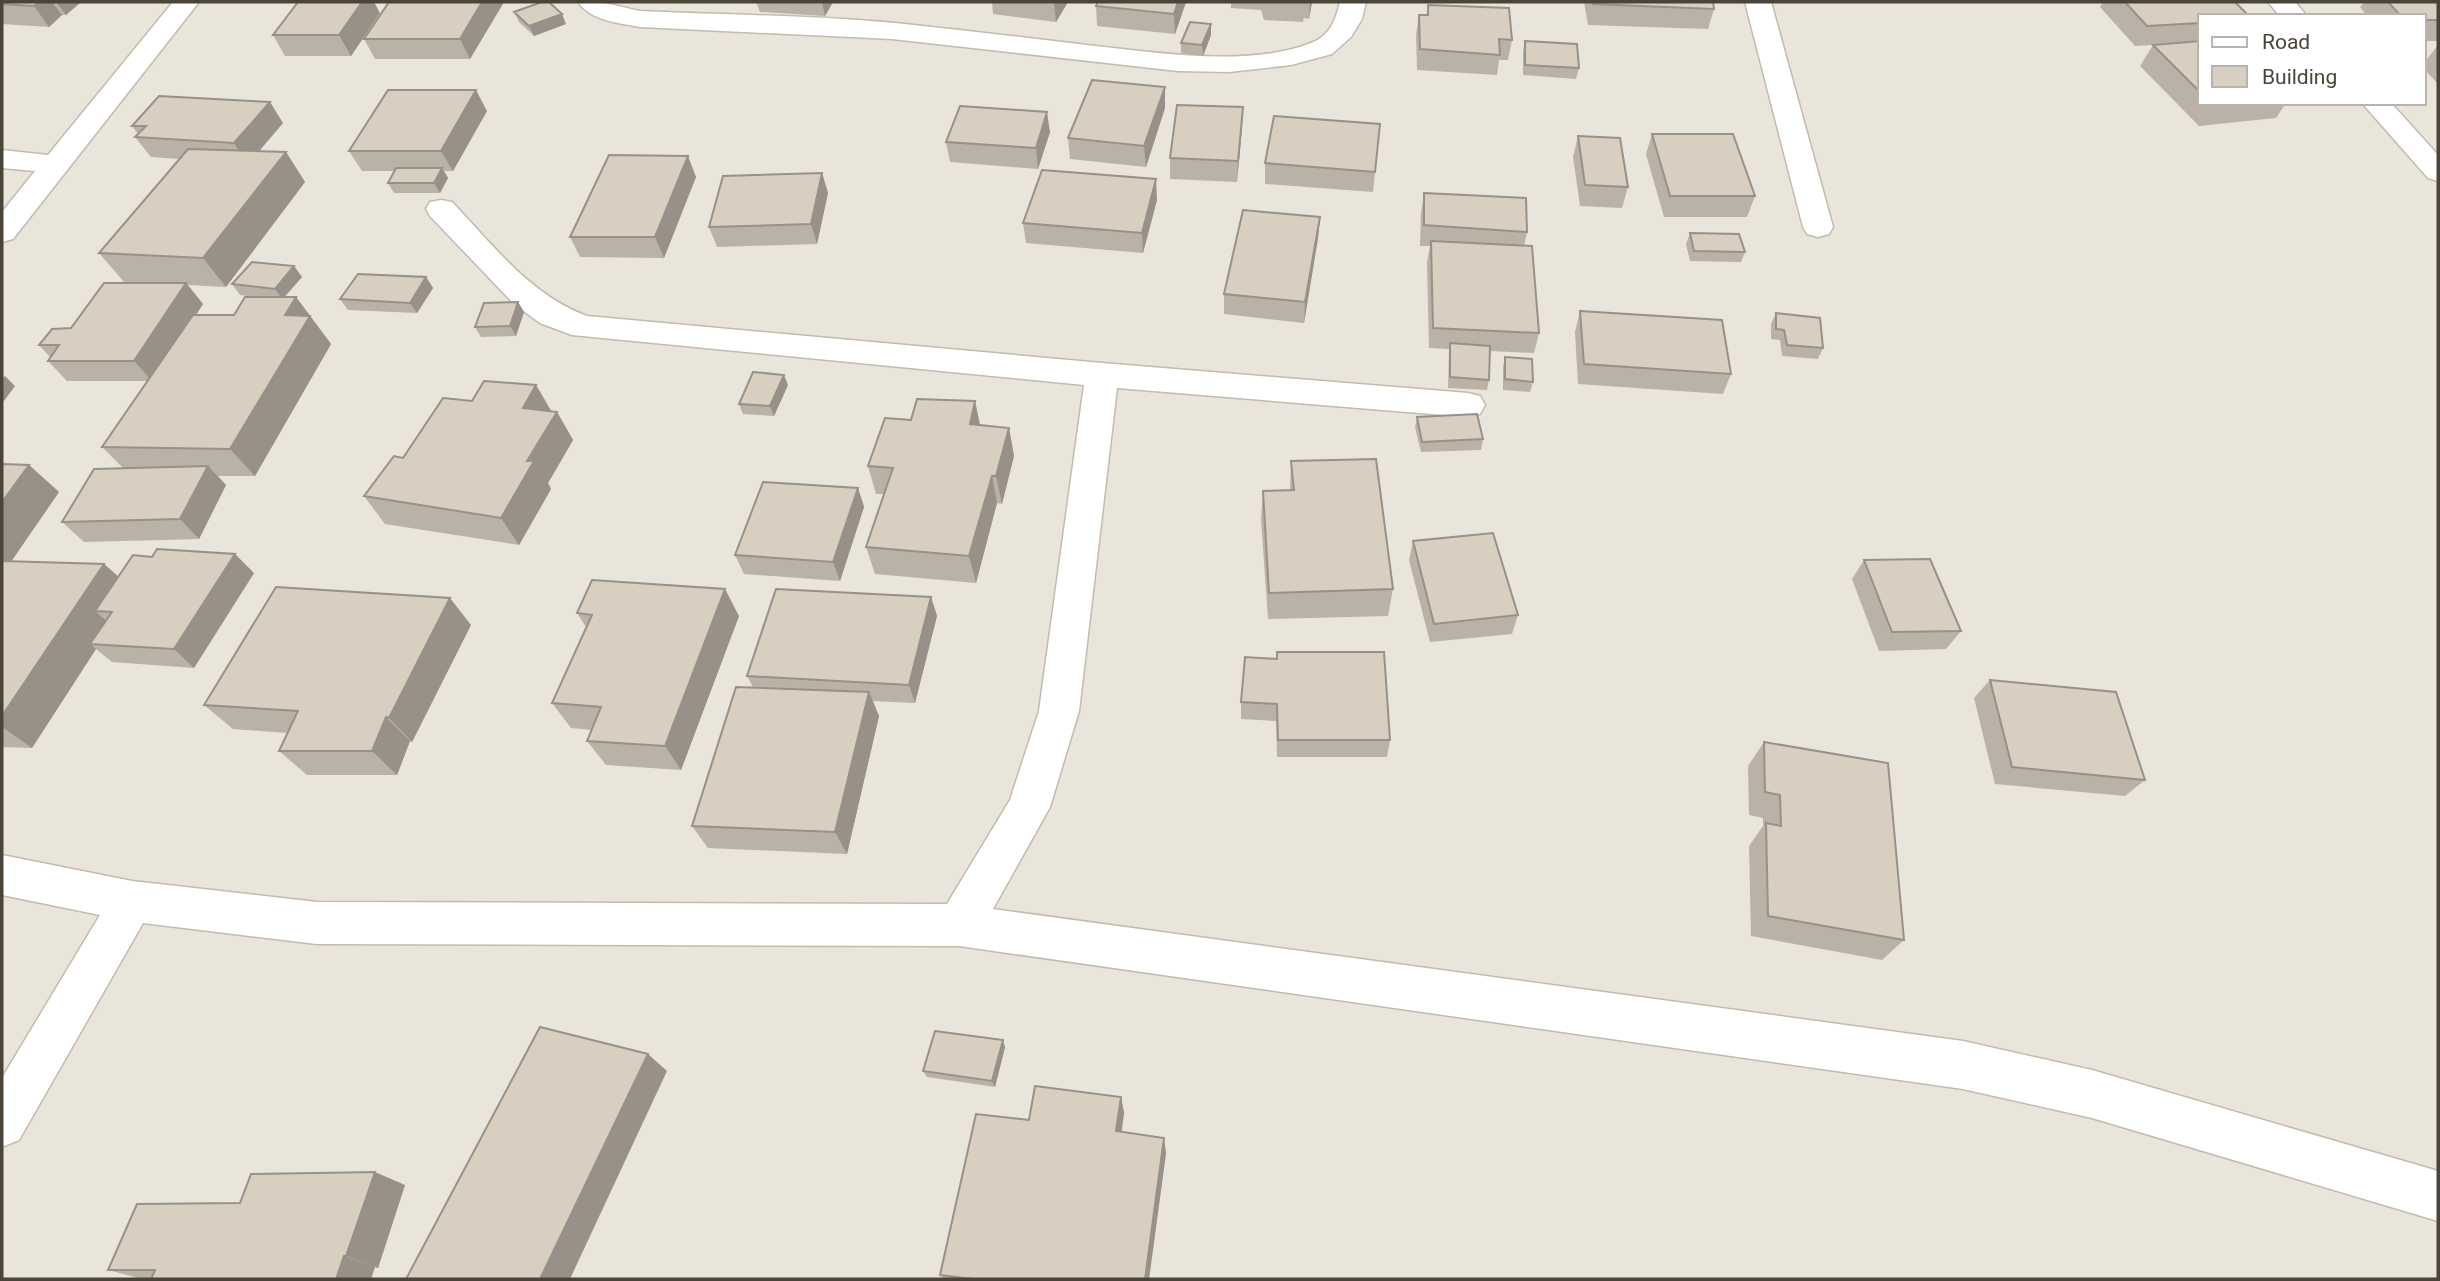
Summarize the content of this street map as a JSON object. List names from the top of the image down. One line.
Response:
{"legend":["Road","Building"]}
